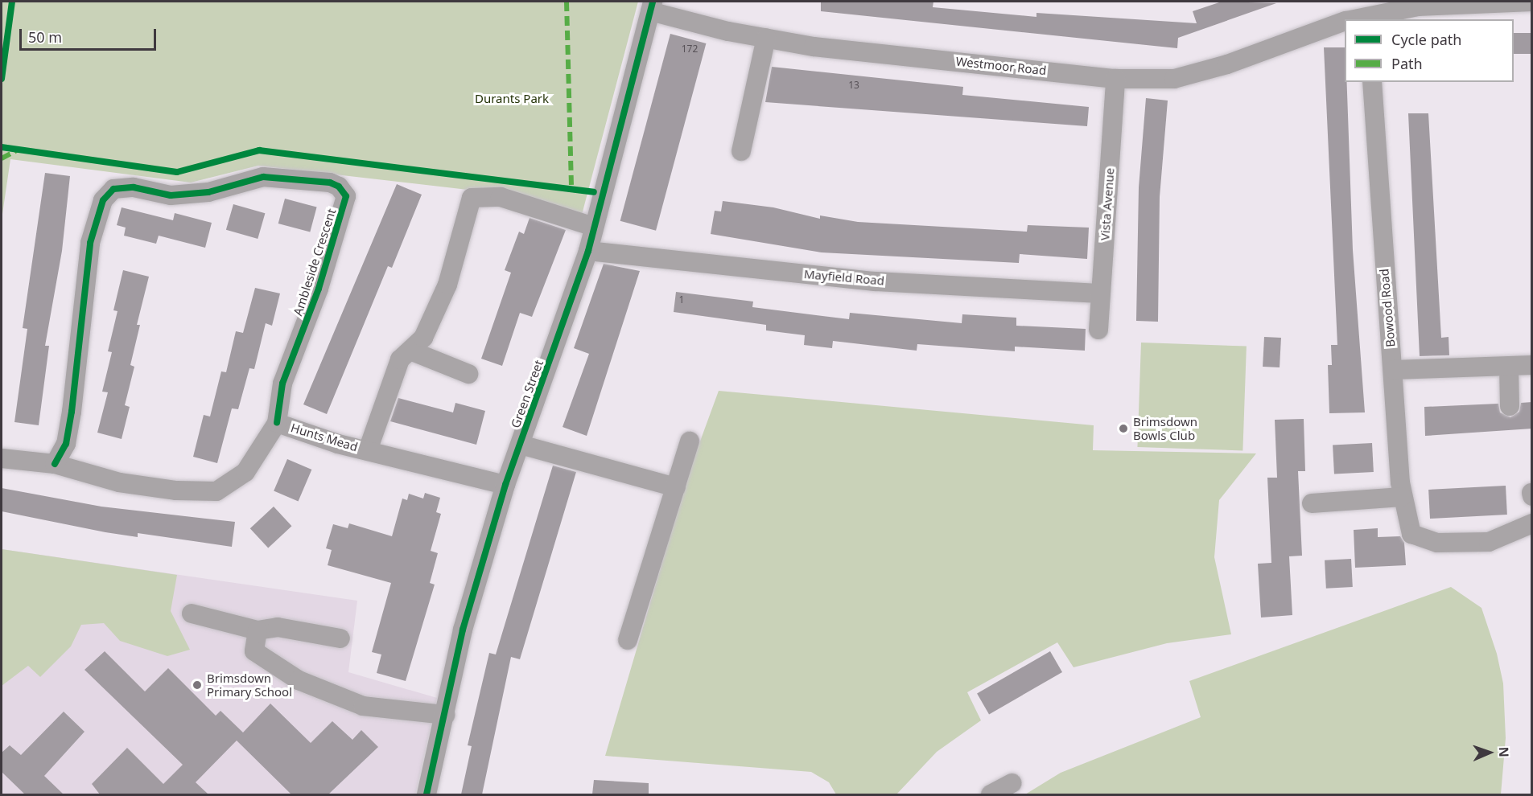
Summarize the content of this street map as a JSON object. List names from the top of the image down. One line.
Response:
{"streets":{"street":["Westmoor Road","Vista Avenue","Ambleside Crescent","Mayfield Road","Bowood Road","Green Street","Hunts Mead"]},"crossings":[["Westmoor Road","Vista Avenue"],["Westmoor Road","Green Street"],["Vista Avenue","Mayfield Road"],["Ambleside Crescent","Hunts Mead"],["Mayfield Road","Green Street"],["Green Street","Hunts Mead"]],"parks":["Durants Park"],"places":["Brimsdown Bowls Club","Brimsdown Primary School"],"house_numbers":["172","13","1"],"legend":["Cycle path","Path"],"scale_bar":"50 m","north":"right"}
